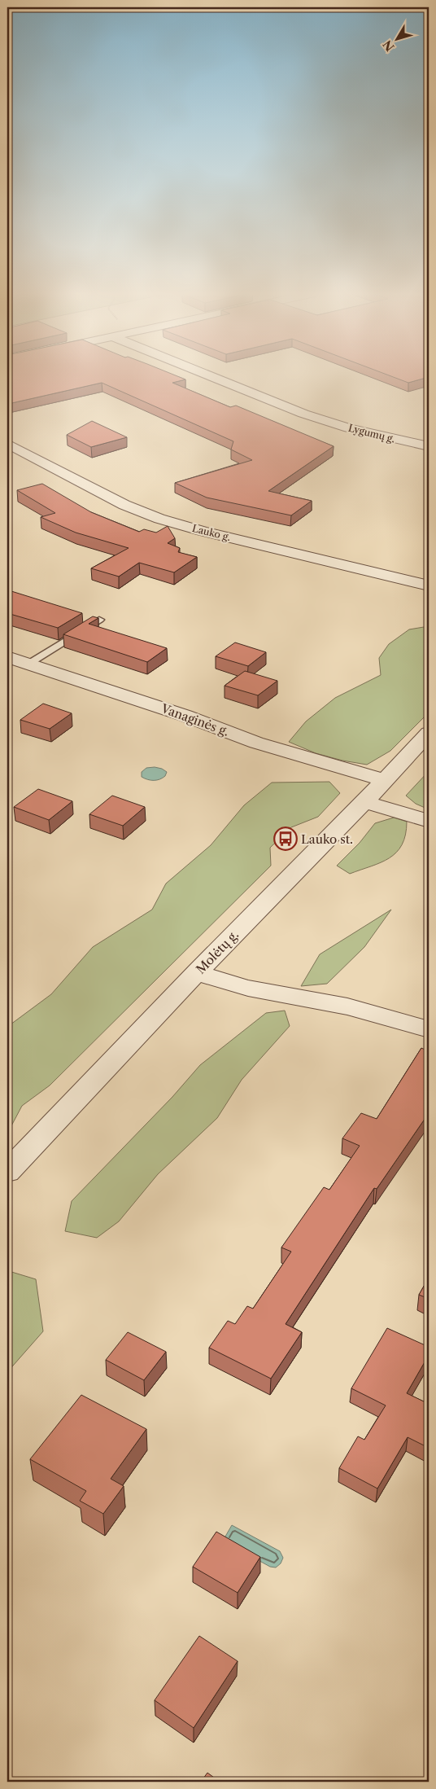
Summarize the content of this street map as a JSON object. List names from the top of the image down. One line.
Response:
{"streets":{"street":["Lygumų g.","Lauko g.","Vanaginės g.","Molėtų g."]},"crossings":[["Vanaginės g.","Molėtų g."]],"places":{"bus stop":["Lauko st."]},"north":"bottom left"}
